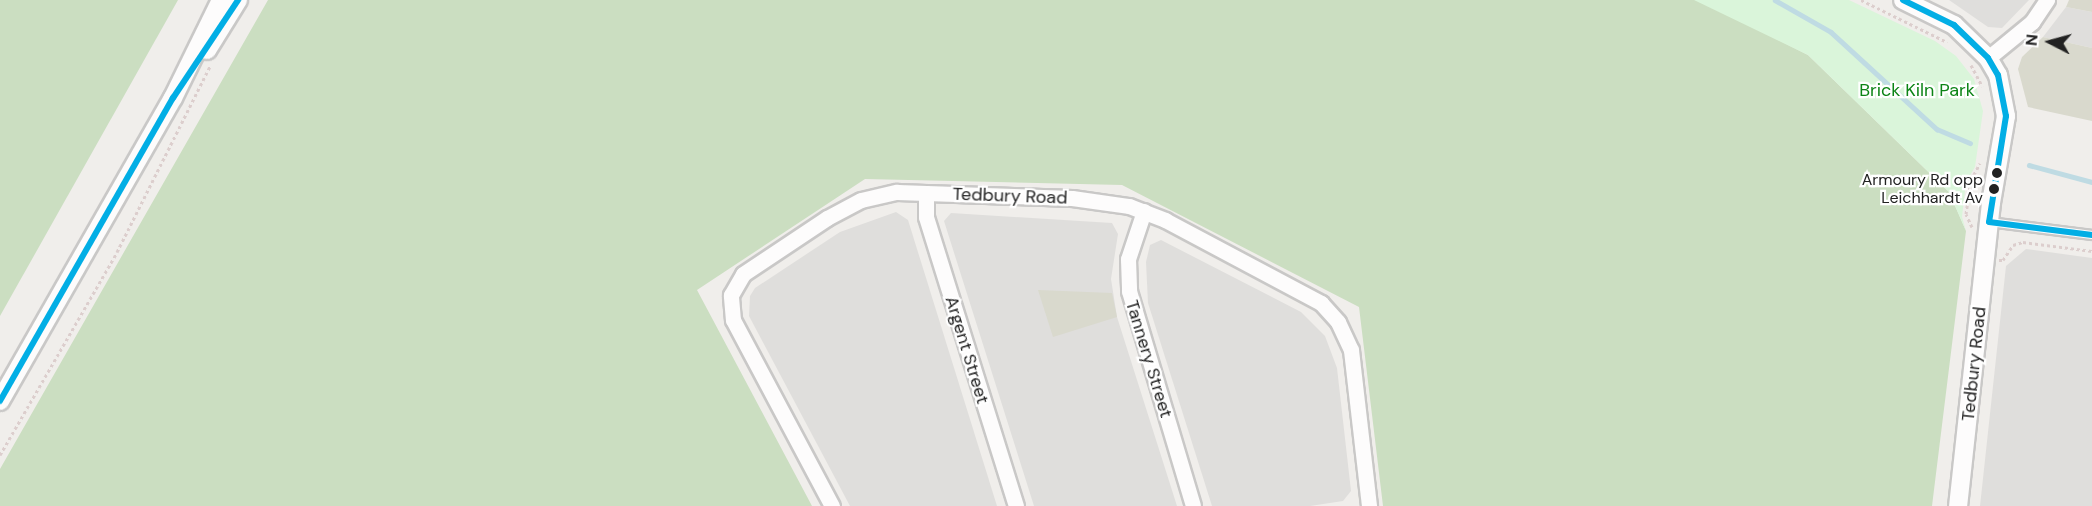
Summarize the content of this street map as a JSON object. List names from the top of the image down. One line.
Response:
{"streets":{"street":["Tedbury Road","Argent Street","Tannery Street"]},"crossings":[["Tedbury Road","Argent Street"],["Tedbury Road","Tannery Street"]],"parks":["Brick Kiln Park"],"places":["Armoury Rd opp Leichhardt Av"],"north":"left"}
